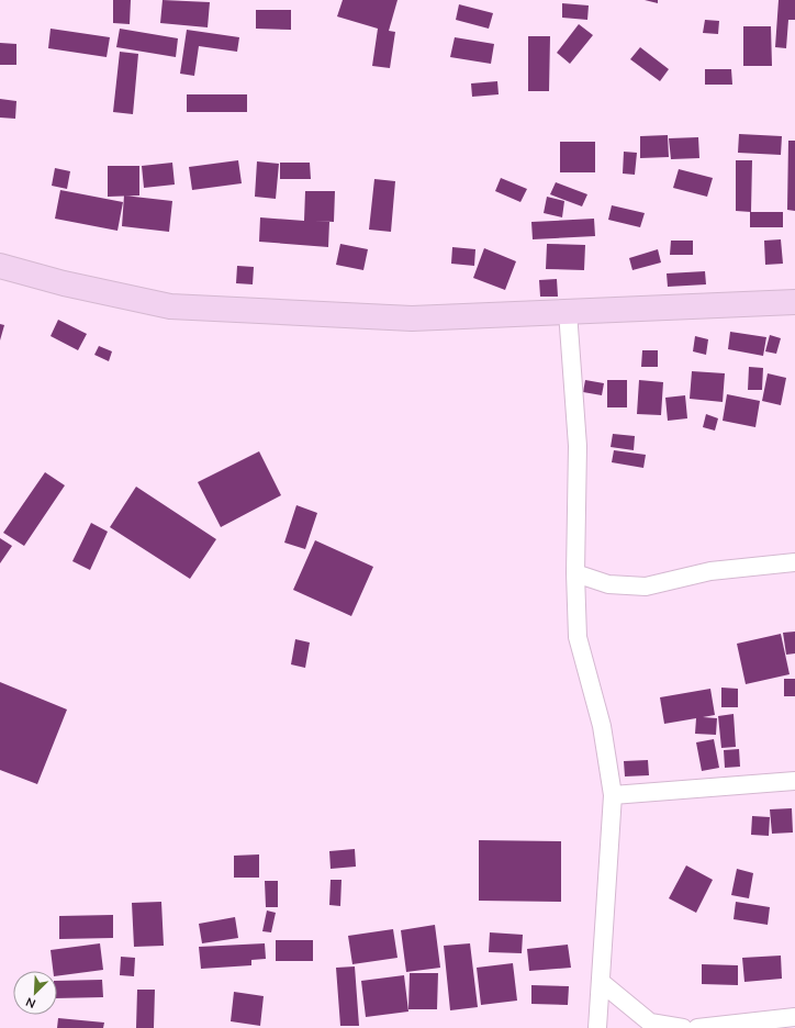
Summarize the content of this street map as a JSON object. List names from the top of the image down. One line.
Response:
{"north":"bottom left"}
